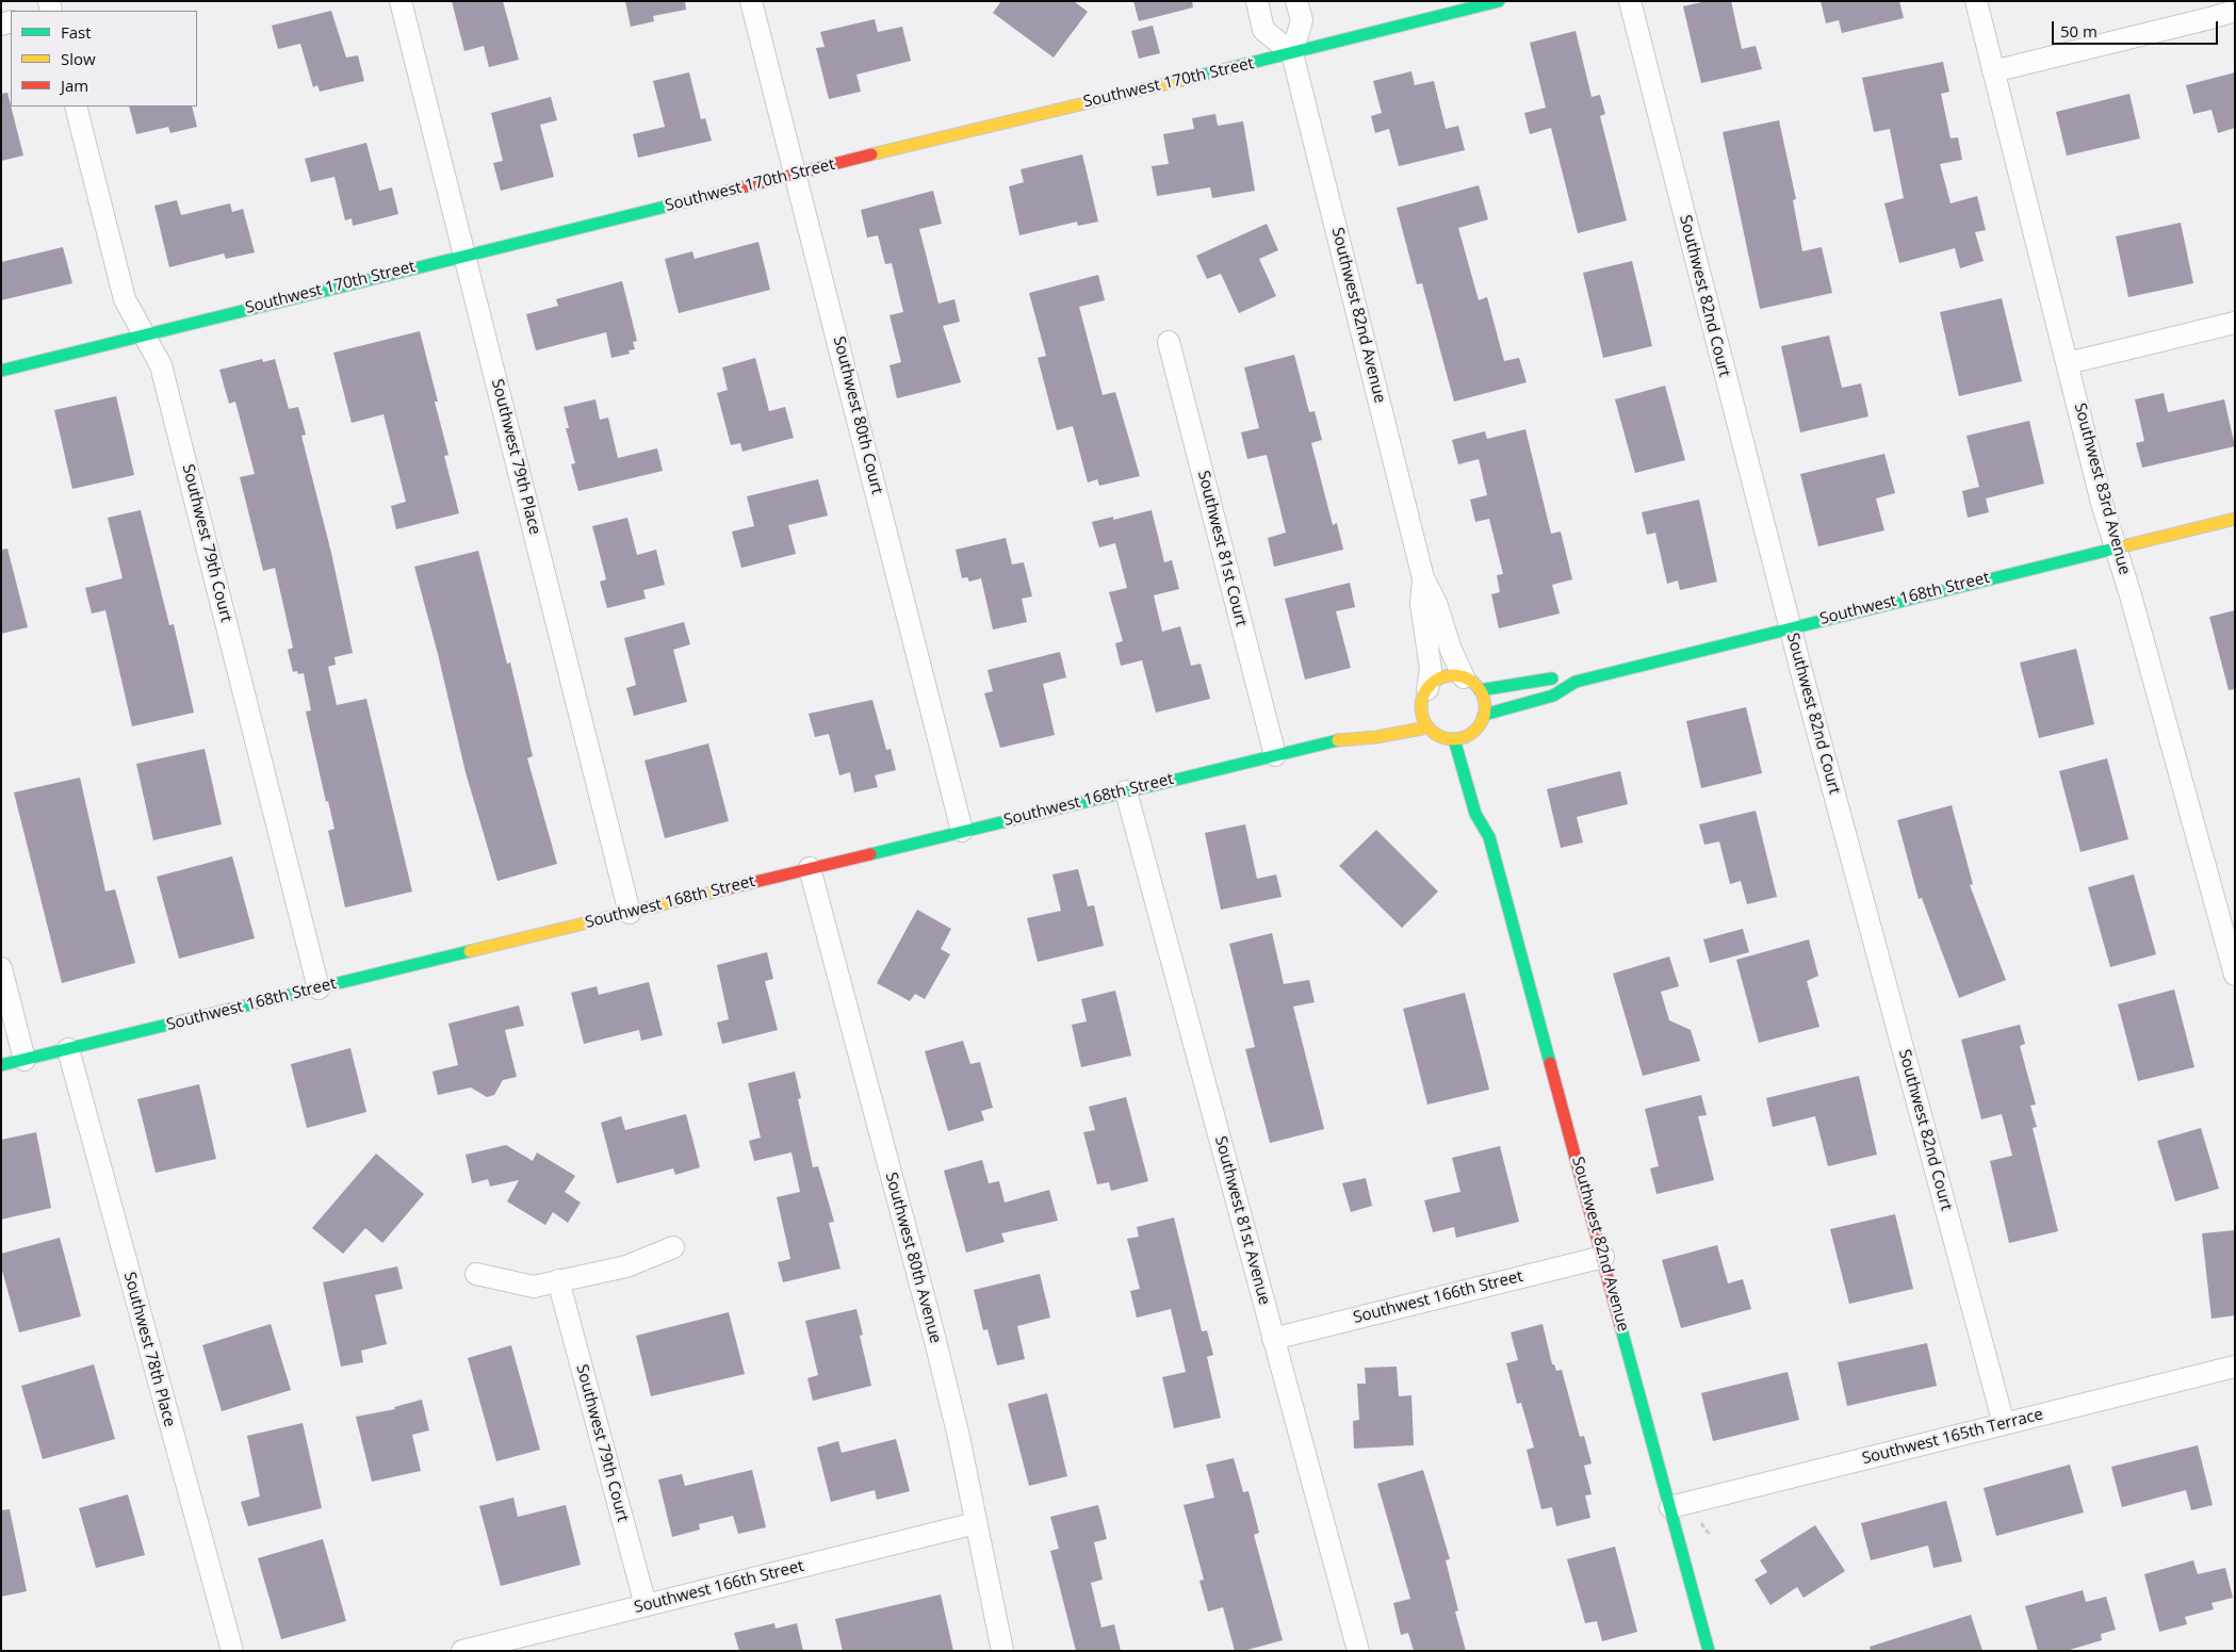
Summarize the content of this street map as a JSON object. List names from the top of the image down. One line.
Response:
{"streets":{"street":["Southwest 170th Street","Southwest 82nd Court","Southwest 82nd Avenue","Southwest 80th Court","Southwest 79th Place","Southwest 83rd Avenue","Southwest 79th Court","Southwest 81st Court","Southwest 168th Street","Southwest 81st Avenue","Southwest 80th Avenue","Southwest 166th Street","Southwest 78th Place","Southwest 165th Terrace"]},"crossings":[["Southwest 170th Street","Southwest 82nd Avenue"],["Southwest 170th Street","Southwest 80th Court"],["Southwest 170th Street","Southwest 79th Place"],["Southwest 170th Street","Southwest 79th Court"],["Southwest 82nd Court","Southwest 168th Street"],["Southwest 82nd Court","Southwest 165th Terrace"],["Southwest 82nd Avenue","Southwest 168th Street"],["Southwest 82nd Avenue","Southwest 166th Street"],["Southwest 82nd Avenue","Southwest 165th Terrace"],["Southwest 80th Court","Southwest 168th Street"],["Southwest 79th Place","Southwest 168th Street"],["Southwest 83rd Avenue","Southwest 168th Street"],["Southwest 79th Court","Southwest 168th Street"],["Southwest 79th Court","Southwest 166th Street"],["Southwest 81st Court","Southwest 168th Street"],["Southwest 168th Street","Southwest 81st Avenue"],["Southwest 168th Street","Southwest 80th Avenue"],["Southwest 168th Street","Southwest 78th Place"],["Southwest 81st Avenue","Southwest 166th Street"],["Southwest 80th Avenue","Southwest 166th Street"]],"legend":["Fast","Slow","Jam"],"scale_bar":"50 m"}
